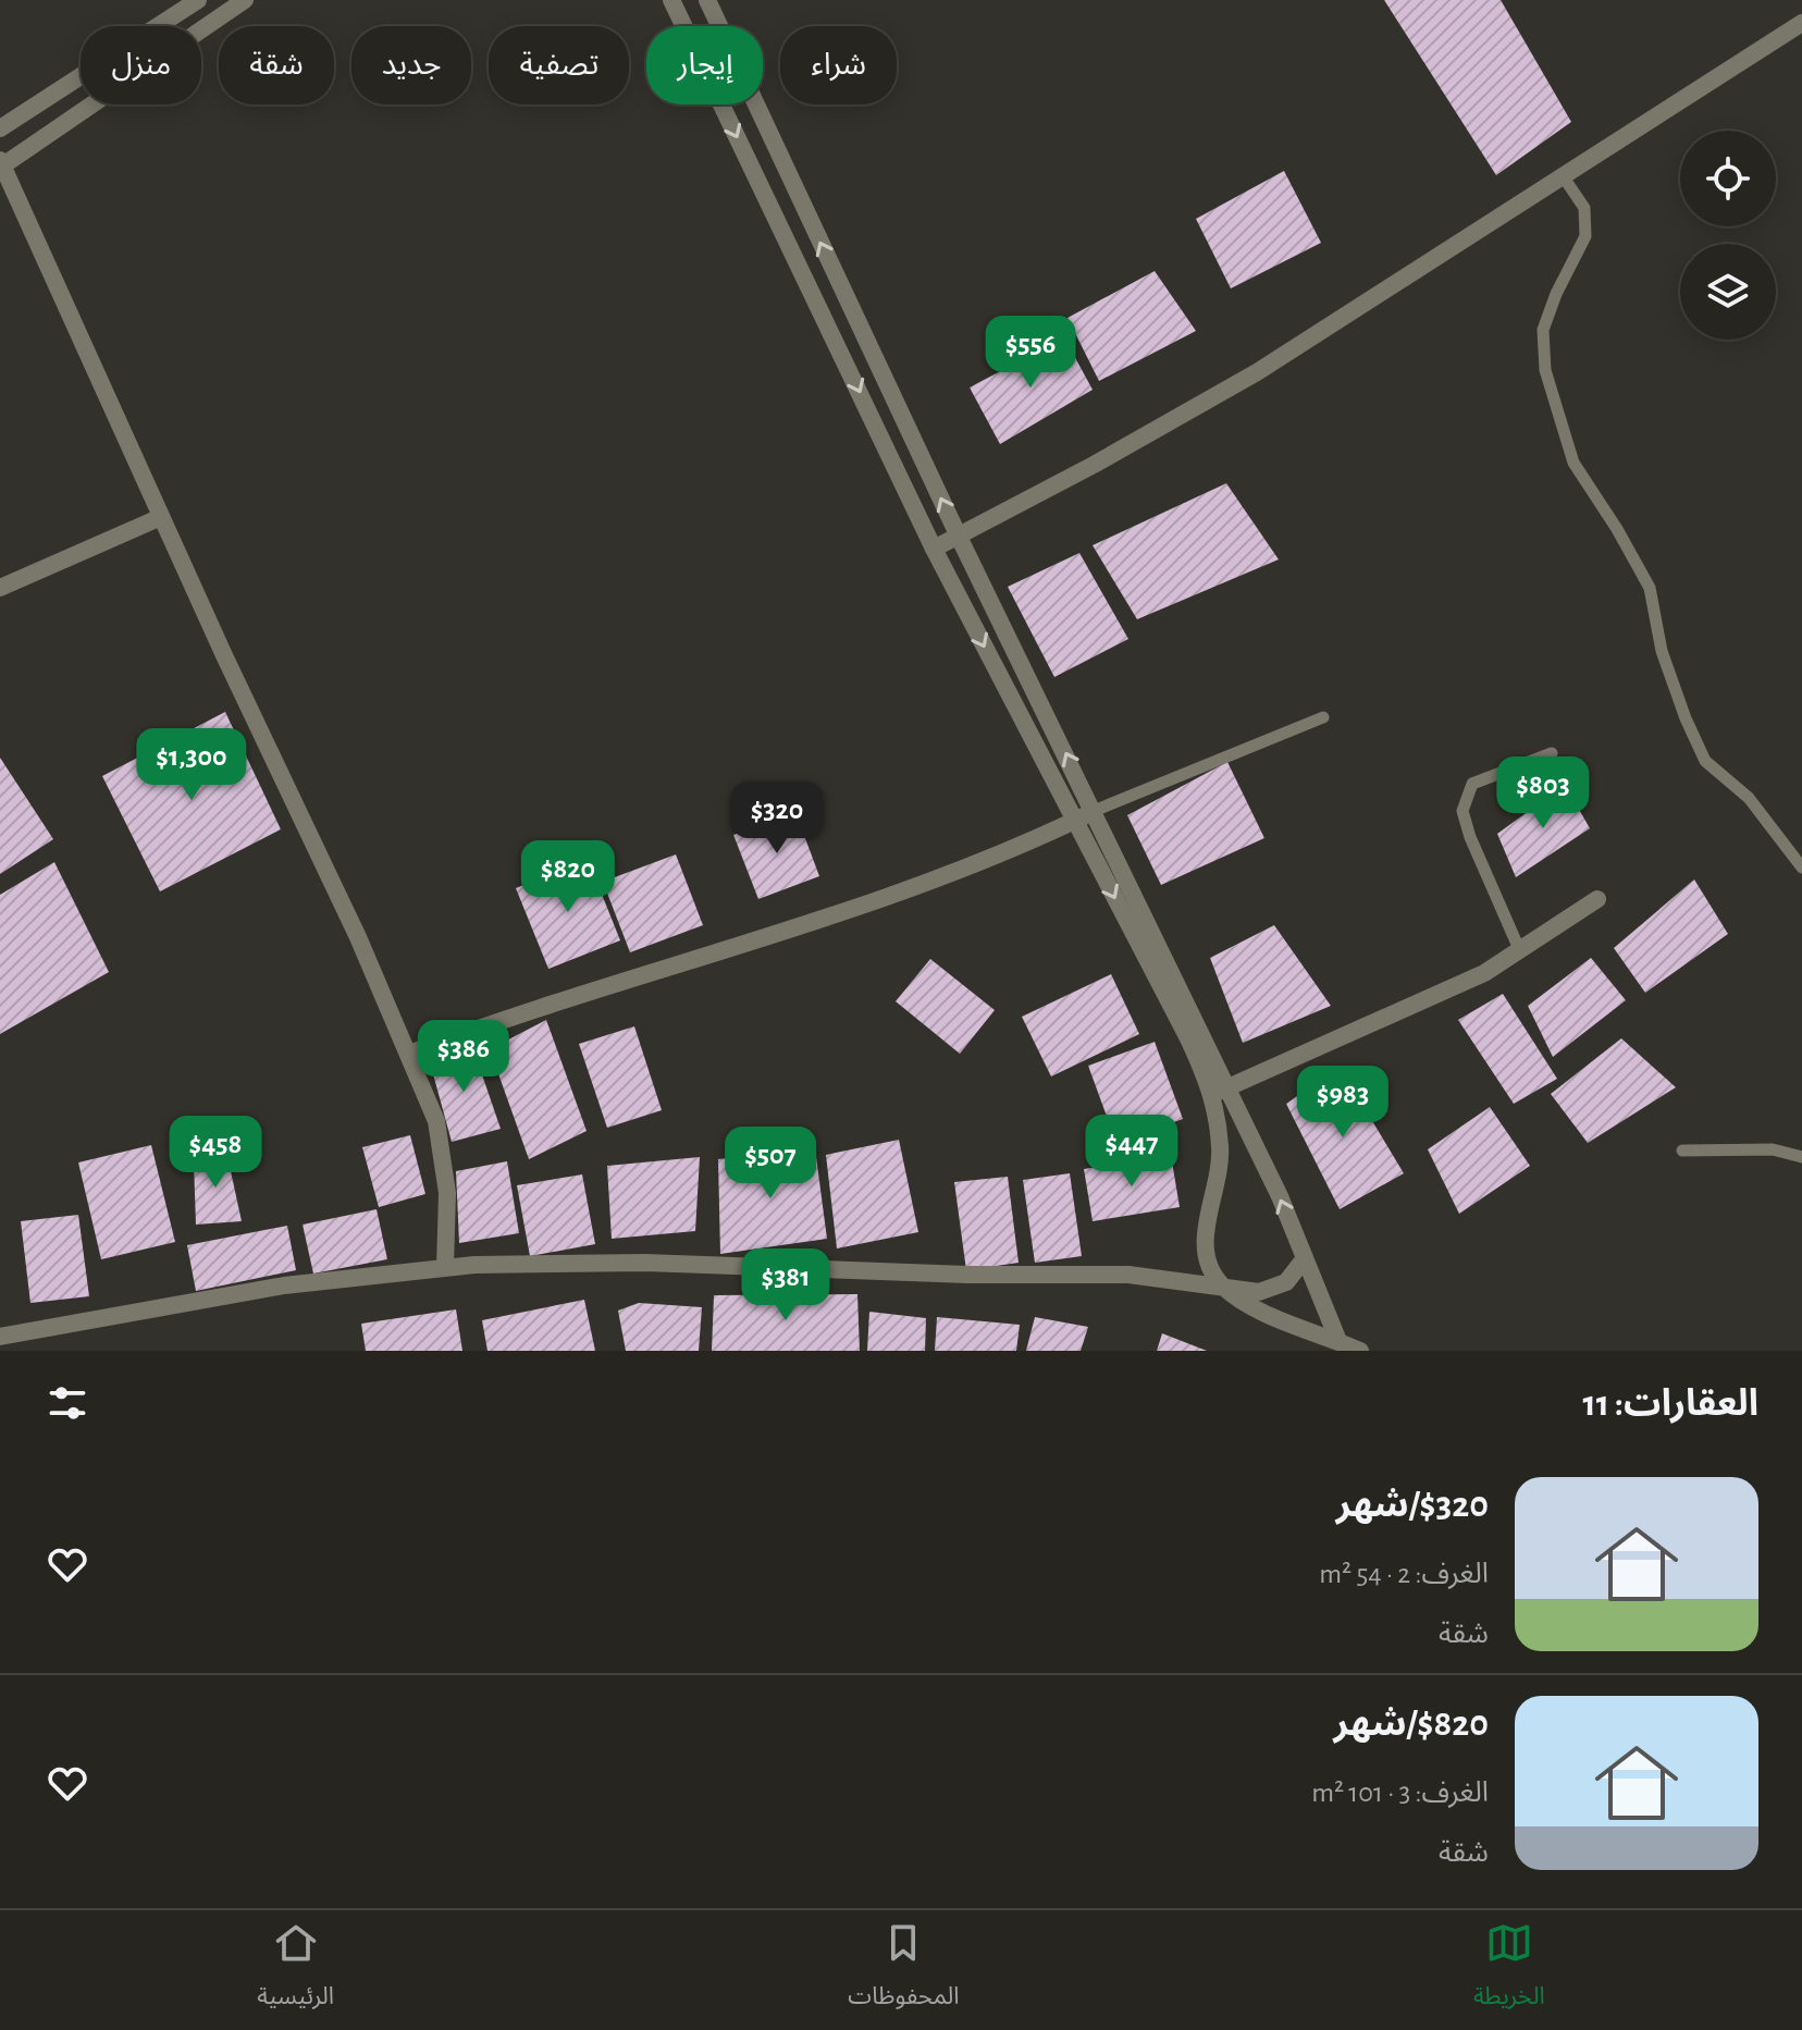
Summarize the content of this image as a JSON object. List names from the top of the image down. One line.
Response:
{"page":{"chip":["شراء","إيجار","تصفية","جديد","شقة","منزل"],"price":["$556","$1,300","$803","$320","$820","$386","$983","$447","$458","$507","$381"],"heading":"العقارات: 11","list":[{"name":"$320/شهر","note":"الغرف: 2 · 54 m² · شقة"},{"name":"$820/شهر","note":"الغرف: 3 · 101 m² · شقة"}],"tabs":["الخريطة","المحفوظات","الرئيسية"]}}
